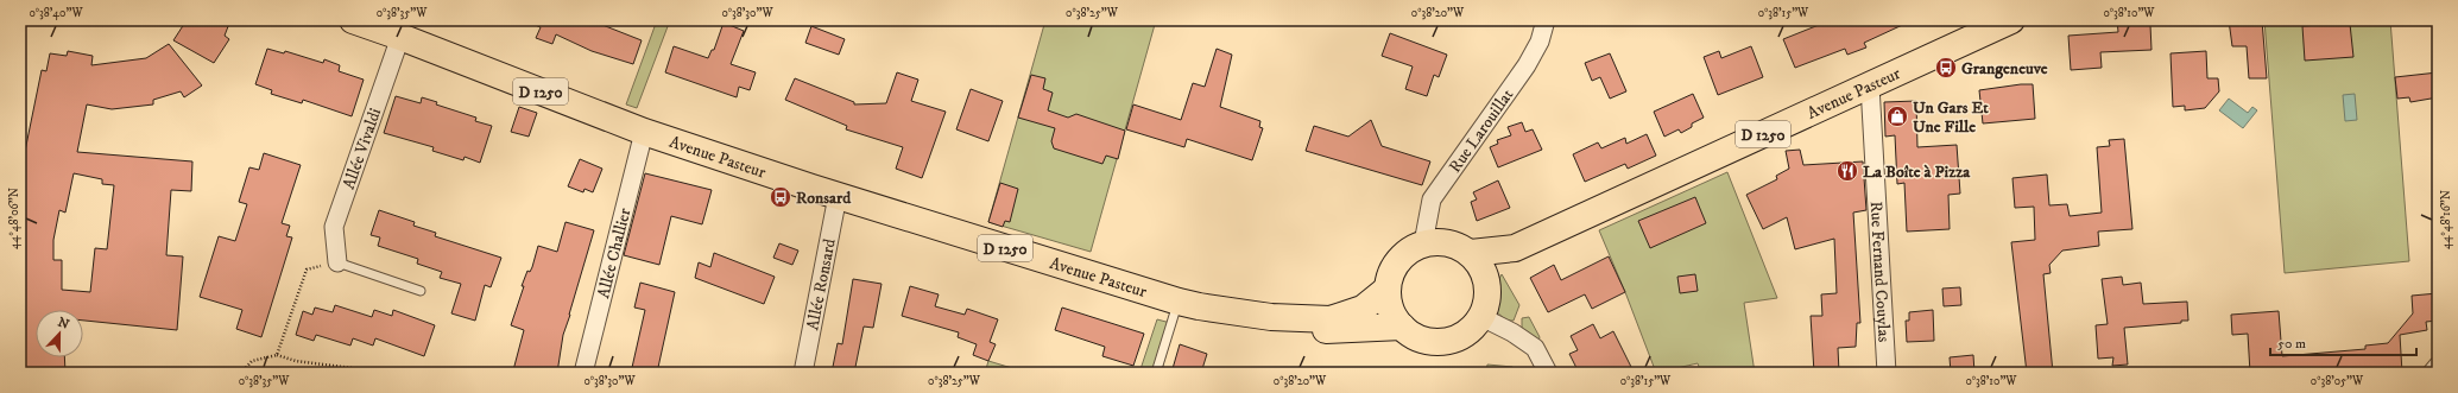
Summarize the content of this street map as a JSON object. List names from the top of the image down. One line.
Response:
{"streets":{"main road":["D 1250","Avenue Pasteur"],"street":["Rue Larouillat","Allée Vivaldi","Allée Challier","Rue Fernand Couylas","Allée Ronsard"]},"crossings":[["Avenue Pasteur","Rue Larouillat"],["Avenue Pasteur","Allée Vivaldi"],["Avenue Pasteur","Allée Challier"],["Avenue Pasteur","Rue Fernand Couylas"],["Avenue Pasteur","Allée Ronsard"]],"places":{"bus stop":["Grangeneuve","Ronsard"],"shop":["Un Gars Et Une Fille"],"restaurant":["La Boîte à Pizza"]},"scale_bar":"50 m","north":"top","coordinates":["0°38'40\"W","0°38'35\"W","0°38'30\"W","0°38'25\"W","0°38'20\"W","0°38'15\"W","0°38'10\"W","44°48'06\"N","44°48'16\"N","0°38'05\"W"]}
